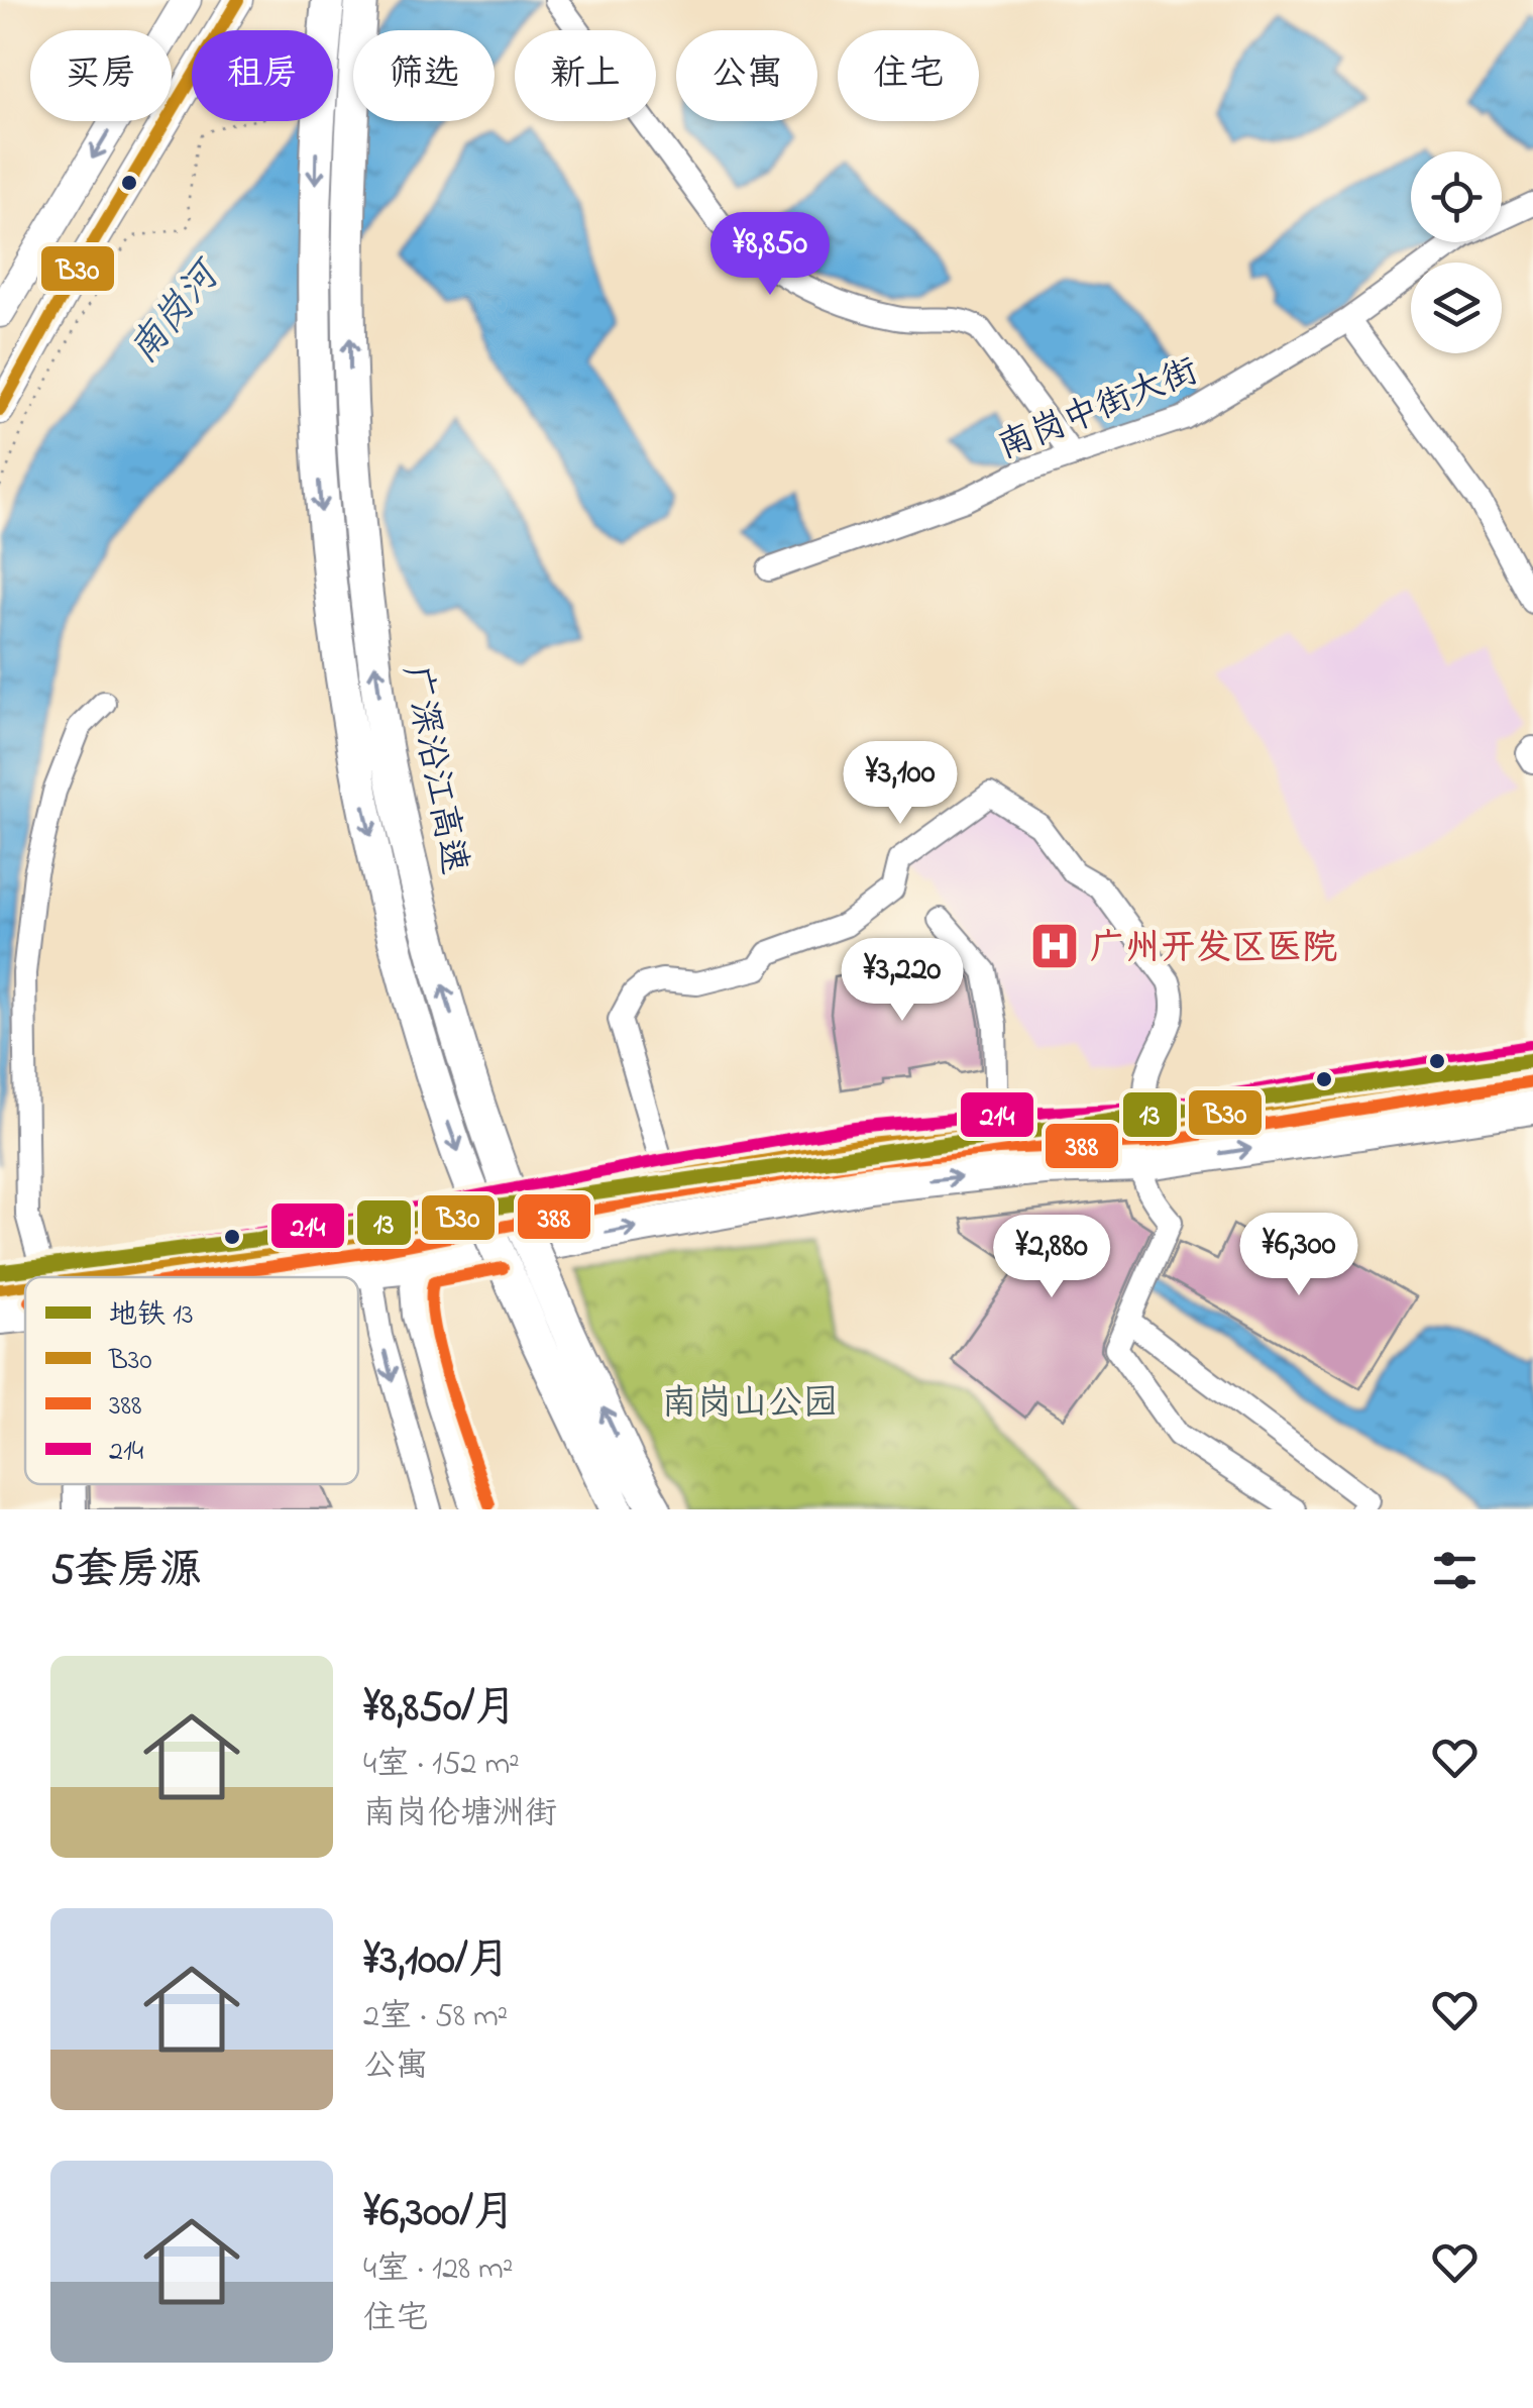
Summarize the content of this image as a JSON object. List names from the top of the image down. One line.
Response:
{"streets":{"highway":["广深沿江高速"],"street":["南岗中街大街"]},"water":["南岗河"],"parks":["南岗山公园"],"places":{"hospital":["广州开发区医院"]},"lines":["transit line B30","transit line 214","metro line 13","transit line 388"],"legend":["地铁 13","B30","388","214"],"page":{"chip":["买房","租房","筛选","新上","公寓","住宅"],"price":["¥8,850","¥3,100","¥3,220","¥6,300","¥2,880"],"heading":"5套房源","list":[{"name":"¥8,850/月","note":"4室 · 152 m² · 南岗伦塘洲街"},{"name":"¥3,100/月","note":"2室 · 58 m² · 公寓"},{"name":"¥6,300/月","note":"4室 · 128 m² · 住宅"}]}}
